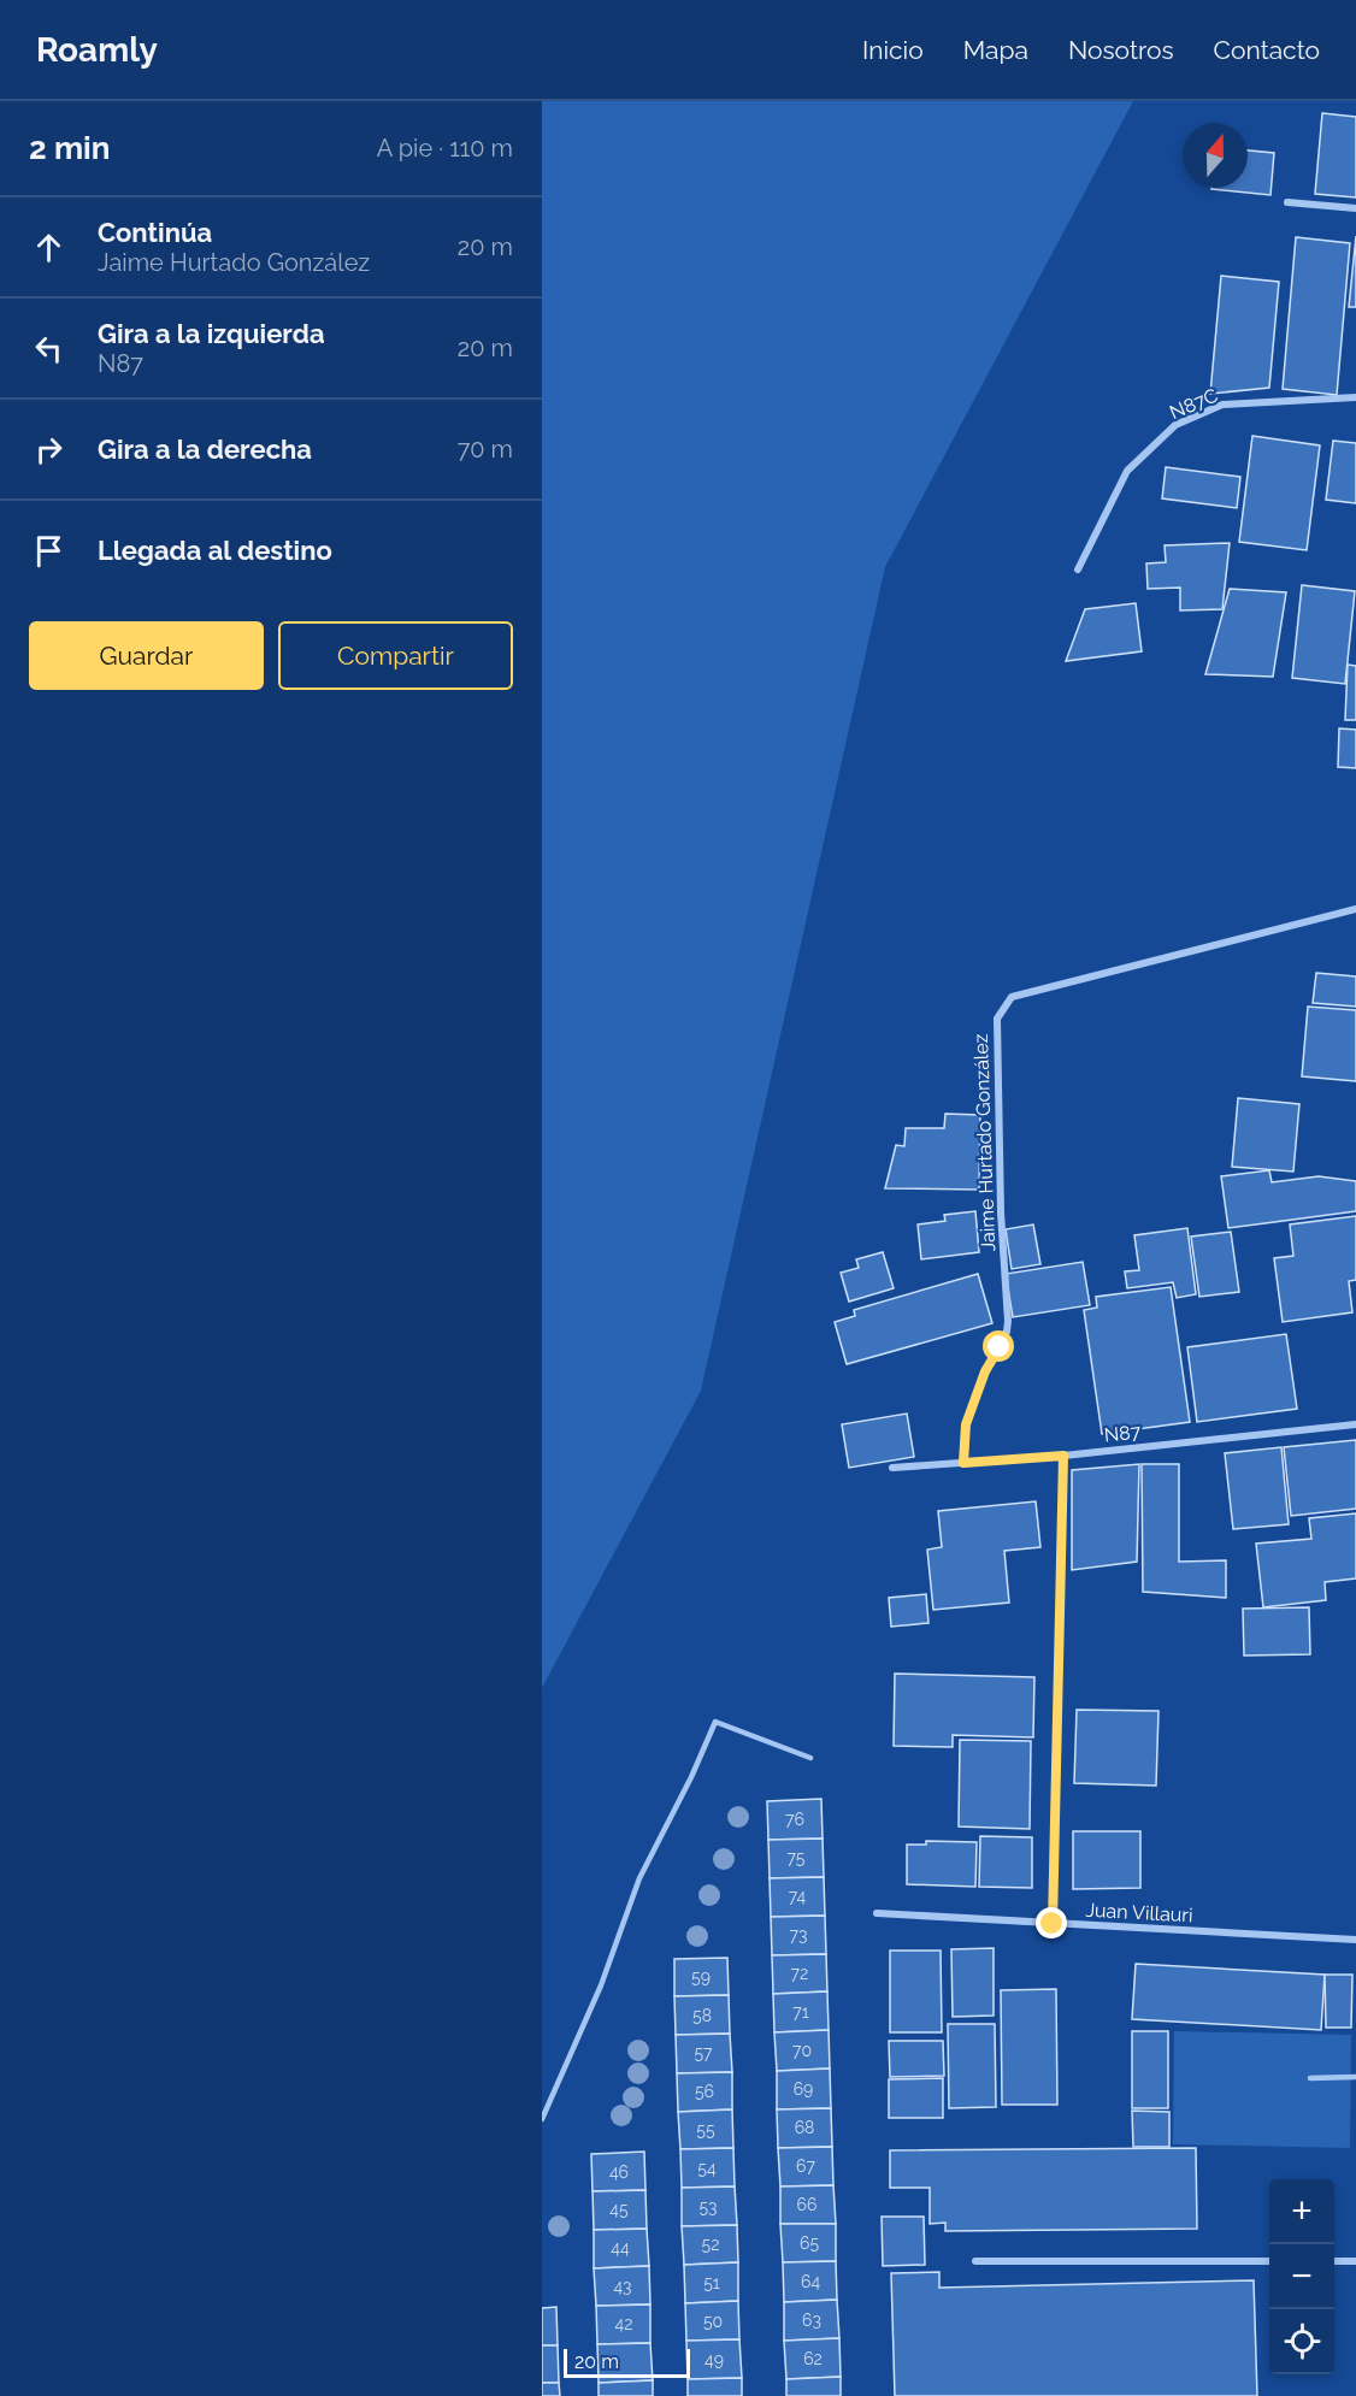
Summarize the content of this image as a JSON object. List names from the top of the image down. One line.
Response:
{"streets":{"street":["N87C","Jaime Hurtado González","N87","Juan Villauri"]},"crossings":[["Jaime Hurtado González","N87"]],"house_numbers":["76","75","74","73","72","59","71","58","70","57","69","56","68","55","67","54","46","66","53","45","65","52","44","64","51","43","63","50","42","62","49"],"scale_bar":"20 m","north":"top","page":{"header":"Roamly","nav":["Inicio","Mapa","Nosotros","Contacto"],"heading":["2 min","A pie · 110 m"],"list":[["Continúa","Jaime Hurtado González","20 m"],["Gira a la izquierda","N87","20 m"],["Gira a la derecha","70 m"],"Llegada al destino"],"buttons":["Guardar","Compartir"],"map_buttons":["+","−"],"scale":"20 m"}}
